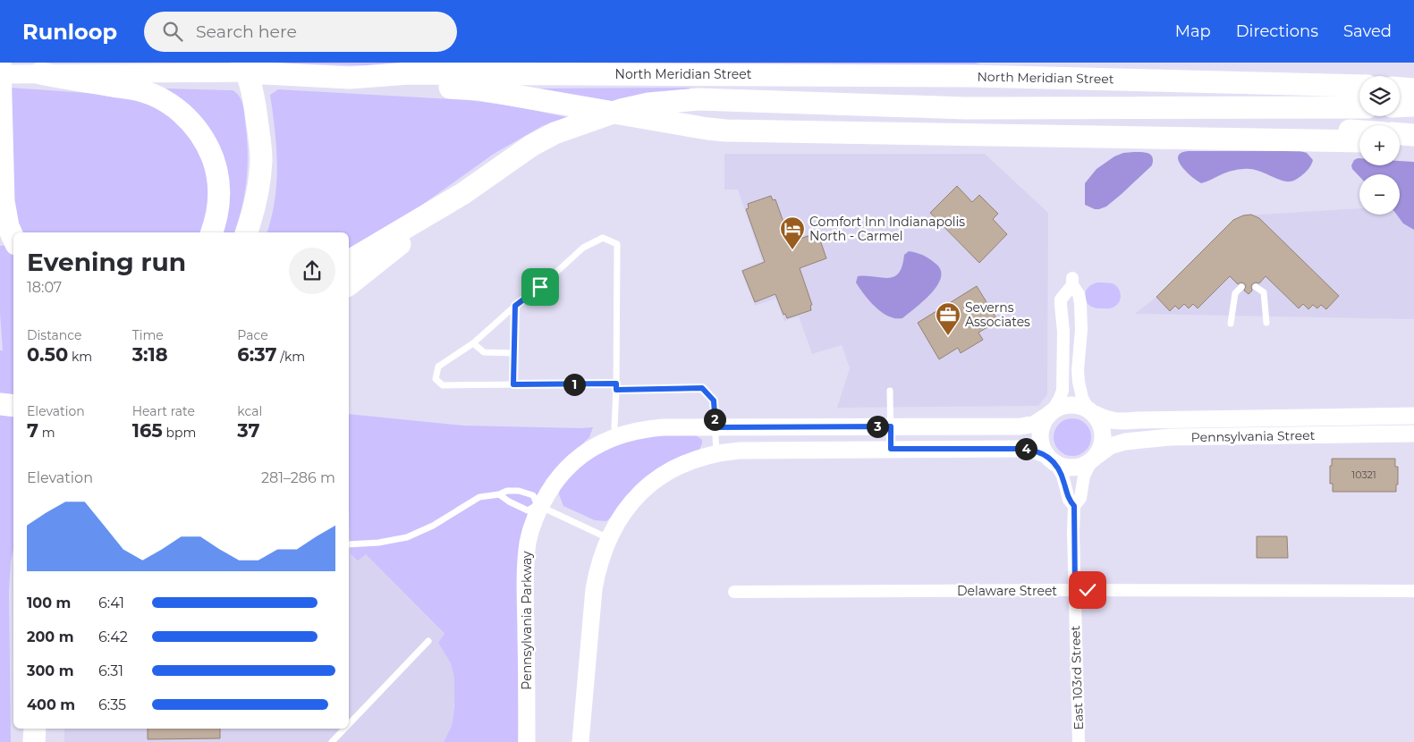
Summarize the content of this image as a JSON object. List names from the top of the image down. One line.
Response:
{"streets":{"highway":["North Meridian Street"],"main road":["Pennsylvania Street","Pennsylvania Parkway"],"street":["Delaware Street","East 103rd Street"]},"crossings":[["Pennsylvania Street","Pennsylvania Parkway"],["Pennsylvania Street","East 103rd Street"],["Delaware Street","East 103rd Street"],["Pennsylvania Parkway","East 103rd Street"]],"places":{"hotel":["Comfort Inn Indianapolis North - Carmel"],"office":["Severns Associates"]},"house_numbers":["10321"],"page":{"header":"Runloop","search":"Search here","nav":["Map","Directions","Saved"],"map_buttons":["+","−"],"heading":["Evening run","18:07"],"stats":[["Distance","0.50 km"],["Time","3:18"],["Pace","6:37 /km"],["Elevation","7 m"],["Heart rate","165 bpm"],["kcal","37"]],"pins":["1","2","3","4"],"chart":["Elevation","281–286 m"],"list":[{"name":"100 m","note":"6:41"},{"name":"200 m","note":"6:42"},{"name":"300 m","note":"6:31"},{"name":"400 m","note":"6:35"}]}}
